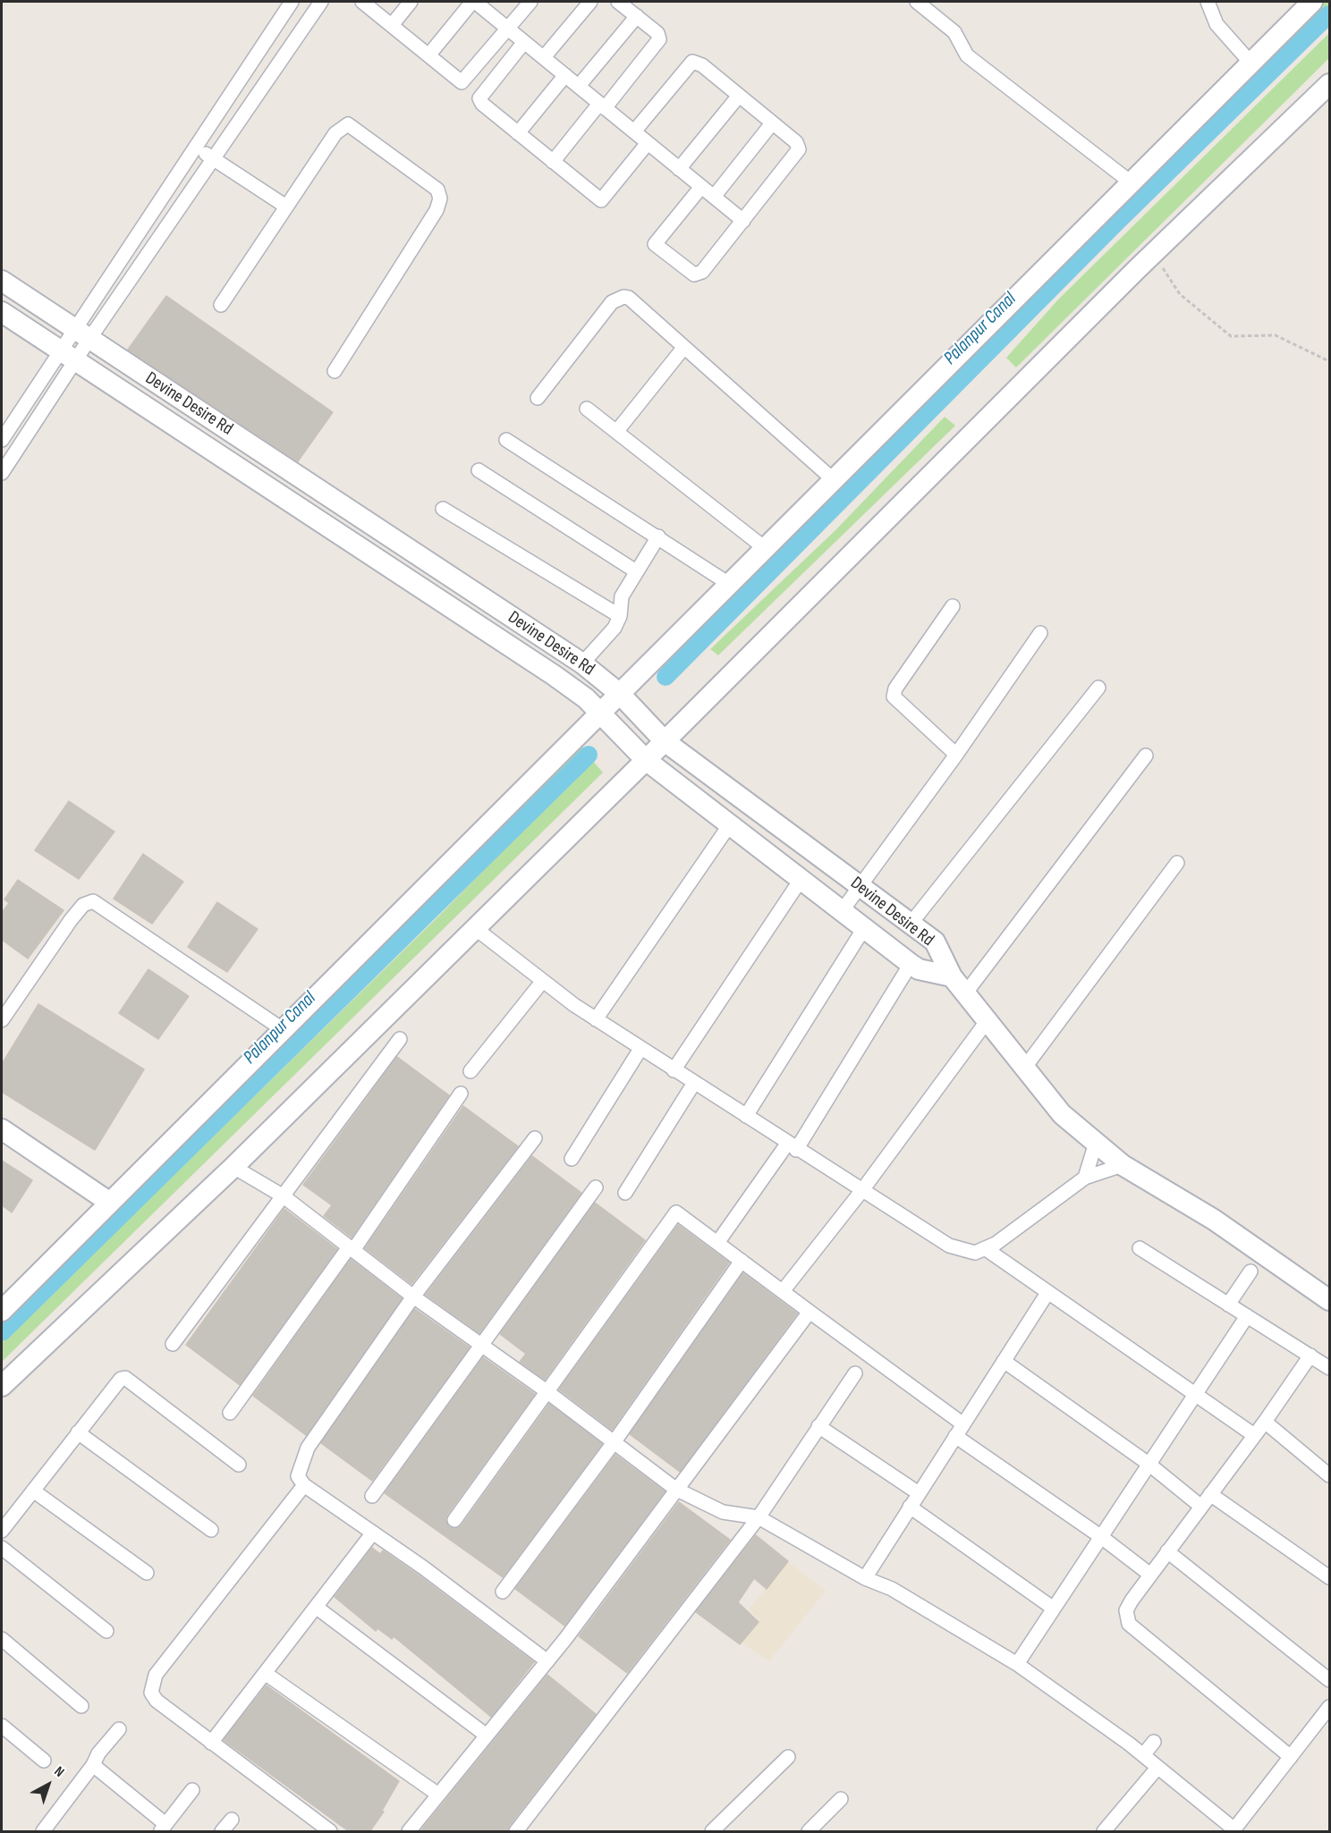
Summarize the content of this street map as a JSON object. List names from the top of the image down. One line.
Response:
{"streets":{"street":["Devine Desire Rd"]},"water":["Palanpur Canal"],"north":"top right"}
